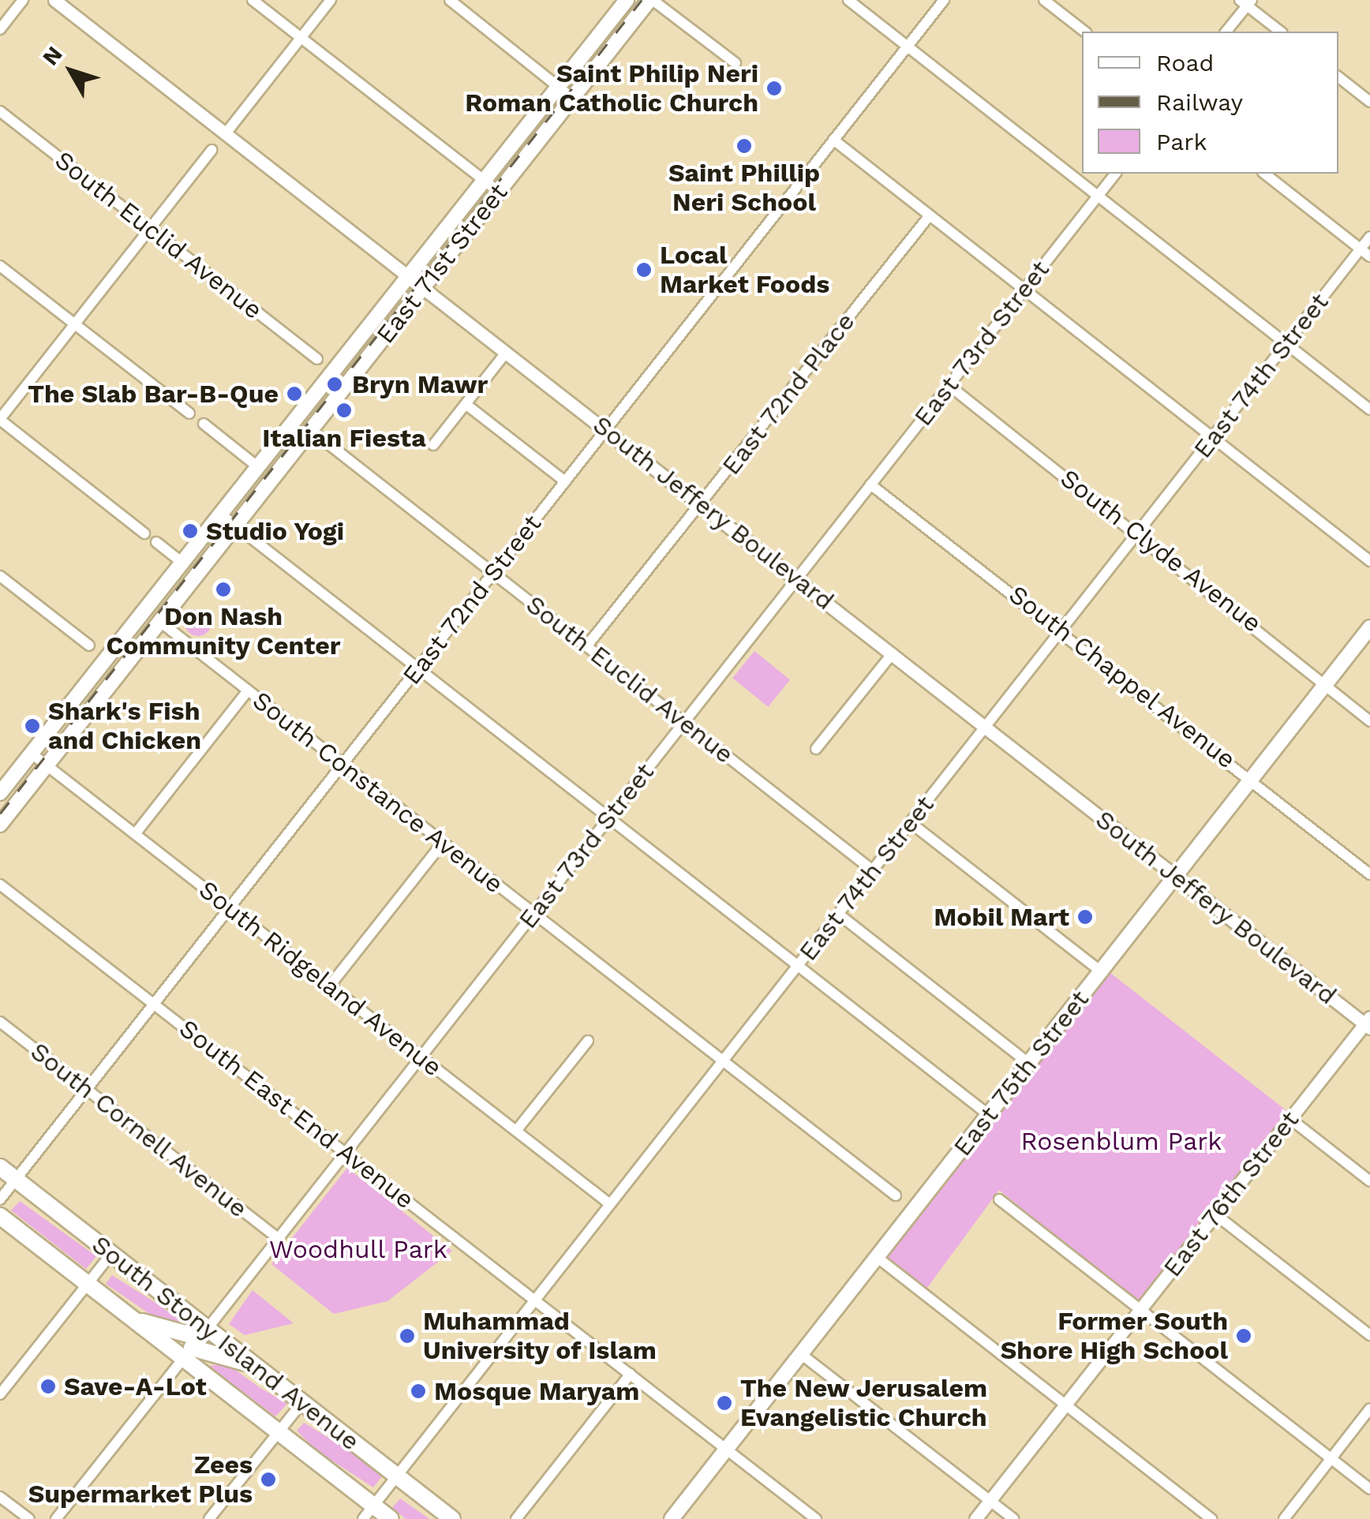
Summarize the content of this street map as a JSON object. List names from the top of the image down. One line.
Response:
{"streets":{"highway":["South Stony Island Avenue"],"main road":["East 71st Street","East 75th Street"],"street":["South Euclid Avenue","East 73rd Street","East 74th Street","East 72nd Place","South Jeffery Boulevard","South Clyde Avenue","East 72nd Street","South Chappel Avenue","South Constance Avenue","South Ridgeland Avenue","South East End Avenue","South Cornell Avenue","East 76th Street"]},"crossings":[["South Euclid Avenue","East 71st Street"],["South Euclid Avenue","East 73rd Street"],["South Euclid Avenue","East 74th Street"],["South Euclid Avenue","East 72nd Place"],["South Euclid Avenue","East 72nd Street"],["East 71st Street","South Jeffery Boulevard"],["East 71st Street","South Constance Avenue"],["East 71st Street","South Ridgeland Avenue"],["East 73rd Street","South Jeffery Boulevard"],["East 73rd Street","South Clyde Avenue"],["East 73rd Street","South Chappel Avenue"],["East 73rd Street","South Constance Avenue"],["East 73rd Street","South Ridgeland Avenue"],["East 73rd Street","South East End Avenue"],["East 73rd Street","South Cornell Avenue"],["East 73rd Street","South Stony Island Avenue"],["East 74th Street","South Jeffery Boulevard"],["East 74th Street","South Clyde Avenue"],["East 74th Street","South Chappel Avenue"],["East 74th Street","South Constance Avenue"],["East 74th Street","South Ridgeland Avenue"],["East 74th Street","South East End Avenue"],["East 74th Street","South Stony Island Avenue"],["East 72nd Place","South Jeffery Boulevard"],["South Jeffery Boulevard","East 72nd Street"],["South Jeffery Boulevard","East 75th Street"],["South Jeffery Boulevard","East 76th Street"],["South Clyde Avenue","East 75th Street"],["East 72nd Street","South Constance Avenue"],["East 72nd Street","South Ridgeland Avenue"],["East 72nd Street","South East End Avenue"],["East 72nd Street","South Cornell Avenue"],["East 72nd Street","South Stony Island Avenue"],["South Chappel Avenue","East 75th Street"],["East 75th Street","South East End Avenue"]],"parks":["Rosenblum Park","Woodhull Park"],"places":["Saint Philip Neri Roman Catholic Church","Saint Phillip Neri School","Local Market Foods","Bryn Mawr","The Slab Bar-B-Que","Italian Fiesta","Studio Yogi","Don Nash Community Center","Shark's Fish and Chicken","Mobil Mart","Muhammad University of Islam","Former South Shore High School","Save-A-Lot","Mosque Maryam","The New Jerusalem Evangelistic Church","Zees Supermarket Plus"],"legend":["Road","Railway","Park"],"north":"top left"}
